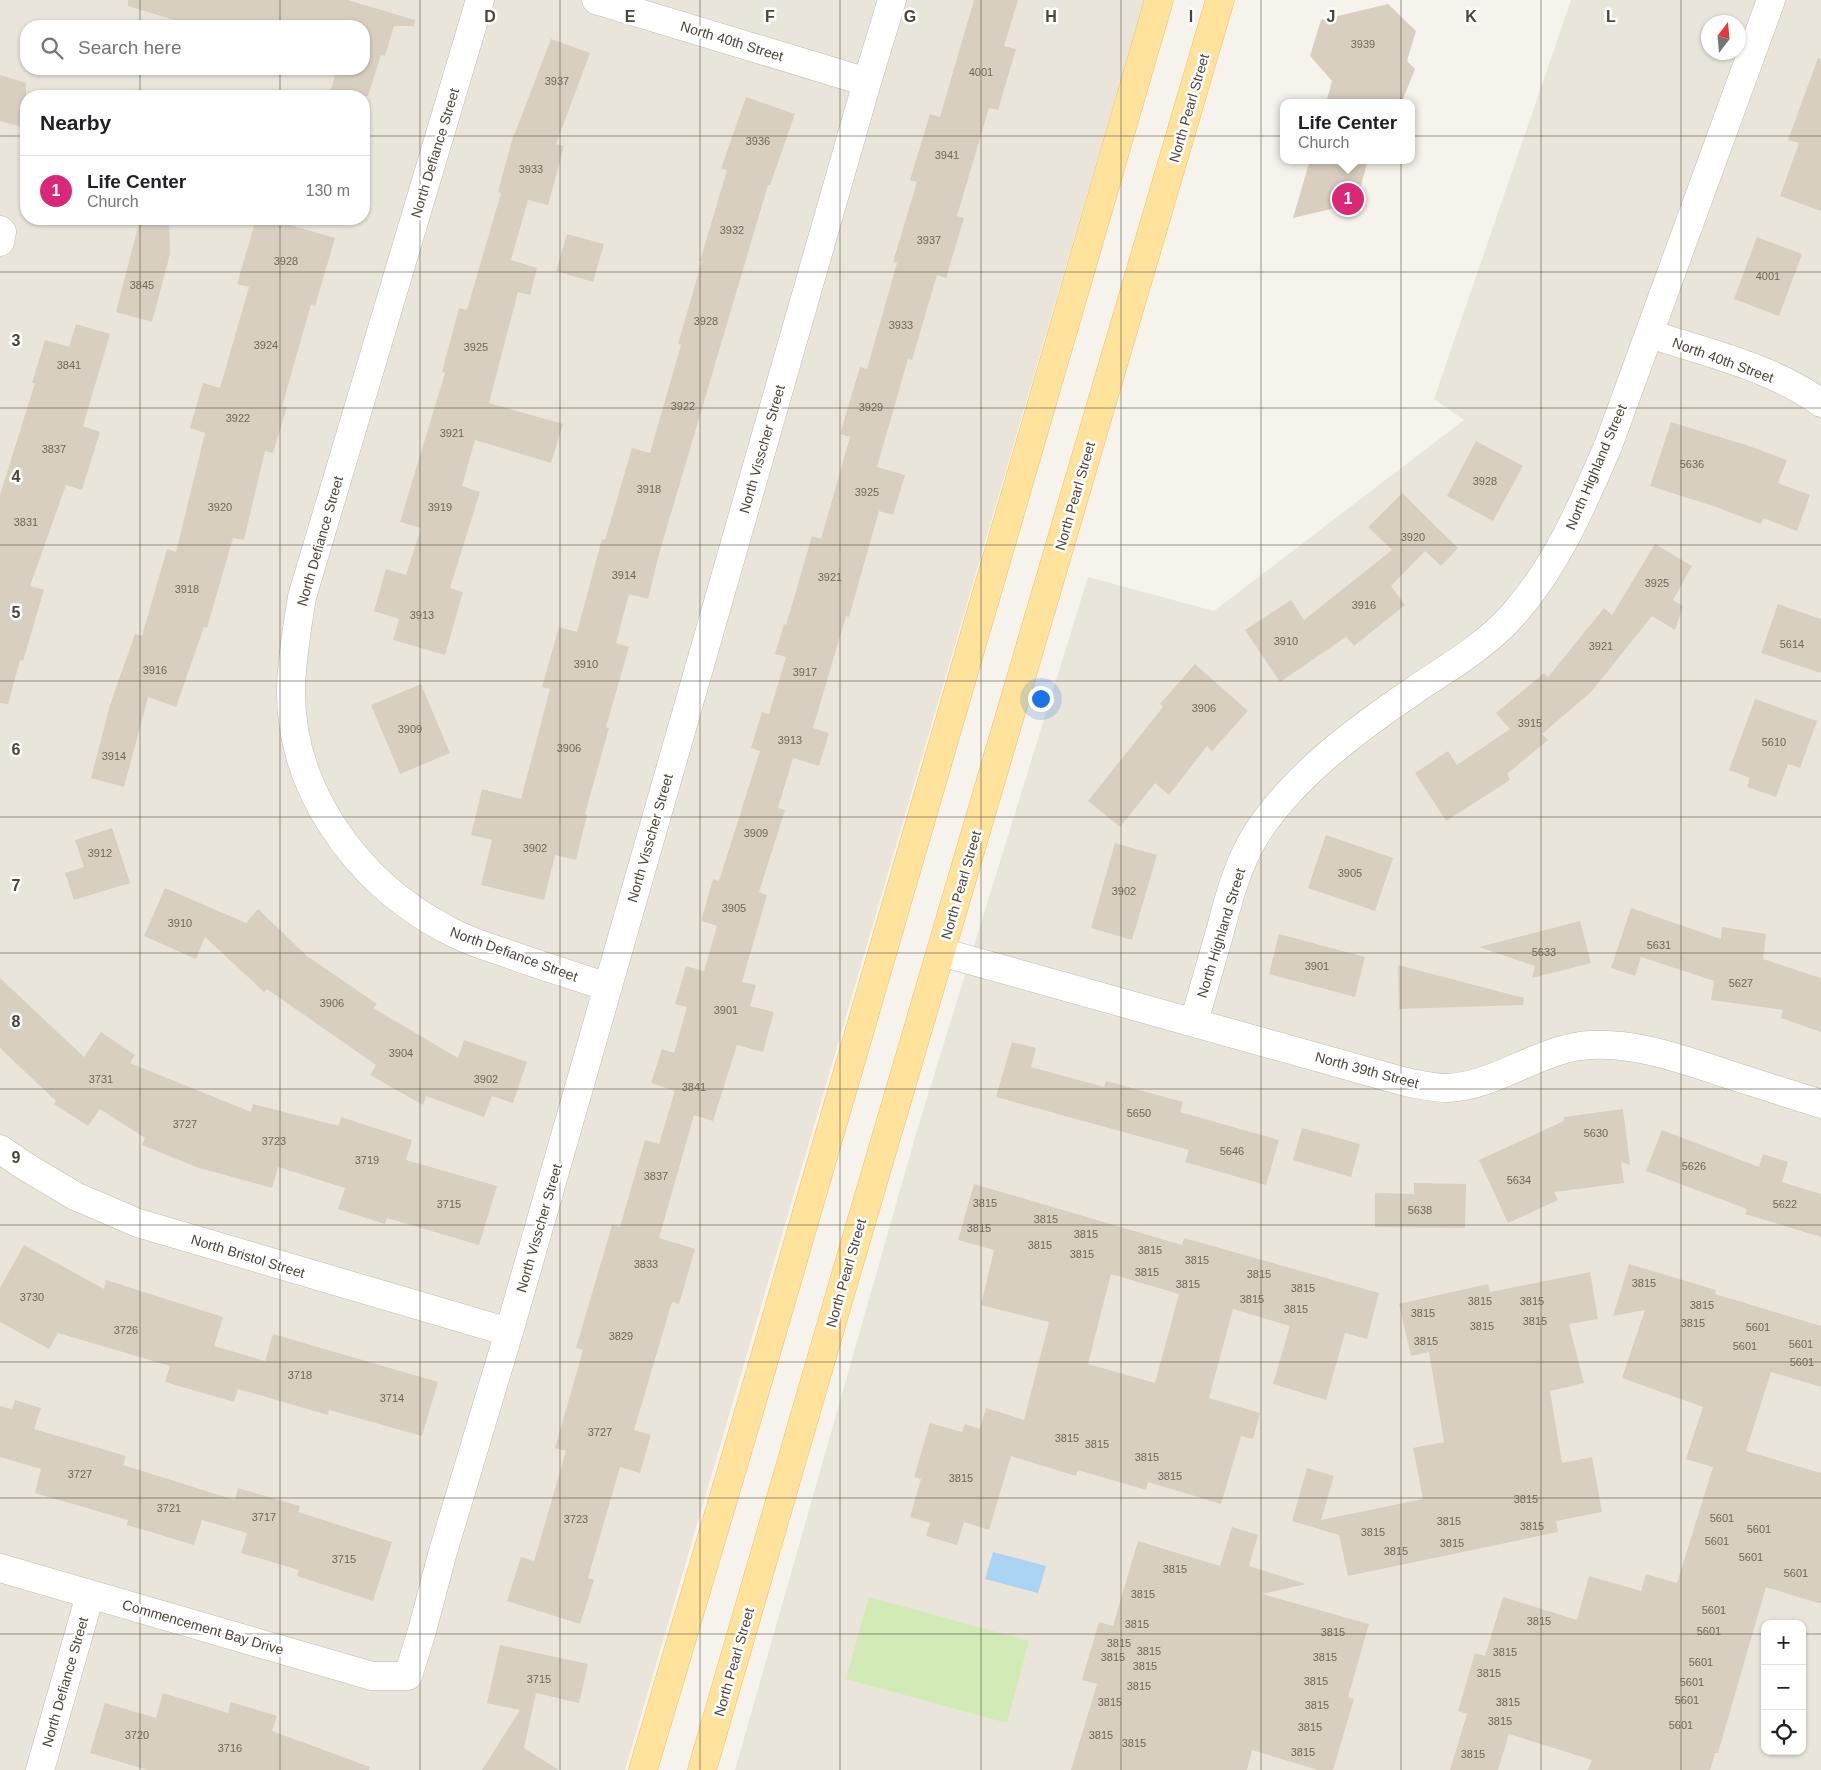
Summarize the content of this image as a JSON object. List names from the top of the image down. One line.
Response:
{"streets":{"main road":["North Pearl Street"],"street":["North 40th Street","North Defiance Street","North Visscher Street","North Highland Street","North 39th Street","North Bristol Street","Commencement Bay Drive"]},"crossings":[["North 40th Street","North Visscher Street"],["North 40th Street","North Highland Street"],["North Pearl Street","North 39th Street"],["North Defiance Street","North Visscher Street"],["North Defiance Street","Commencement Bay Drive"],["North Visscher Street","North Bristol Street"],["North Visscher Street","Commencement Bay Drive"],["North Highland Street","North 39th Street"]],"house_numbers":["3939","4001","3937","3936","3941","3933","3932","3937","3928","4001","3845","3928","3933","3924","3925","3841","3922","3929","3922","3921","3837","5636","3928","3918","3925","3920","3919","3831","3920","3914","3921","3925","3918","3916","3913","3910","5614","3921","3910","3916","3917","3906","3915","3909","3913","5610","3906","3914","3909","3902","3912","3905","3902","3905","3910","5631","5633","3901","5627","3906","3901","3904","3731","3902","3841","5650","3727","5630","3723","5646","3719","5626","3837","5634","3815","3715","5622","5638","3815","3815","3815","3815","3815","3815","3815","3833","3815","3815","3815","3815","3815","3730","3815","3815","3815","3815","3815","3815","3815","3815","3815","5601","3726","3829","3815","5601","5601","5601","3718","3714","3727","3815","3815","3815","3727","3815","3815","3815","3721","3717","5601","3723","3815","3815","5601","3815","5601","3815","3815","5601","3715","3815","5601","3815","5601","3815","3815","5601","3815","3815","3815","3815","3815","3815","5601","3815","3815","3715","3815","5601","3815","5601","3815","3815","3815","3815","5601","3815","3720","3815","3815","3716","3815","3815"],"north":"top","page":{"search":"Search here","heading":"Nearby","popup":["Life Center","Church"],"list":[{"mark":"1","name":"Life Center","note":"Church","value":"130 m"}],"pins":"1","map_buttons":["+","−"]},"grid":{"columns":["D","E","F","G","H","I","J","K","L"],"rows":["3","4","5","6","7","8","9"]}}
